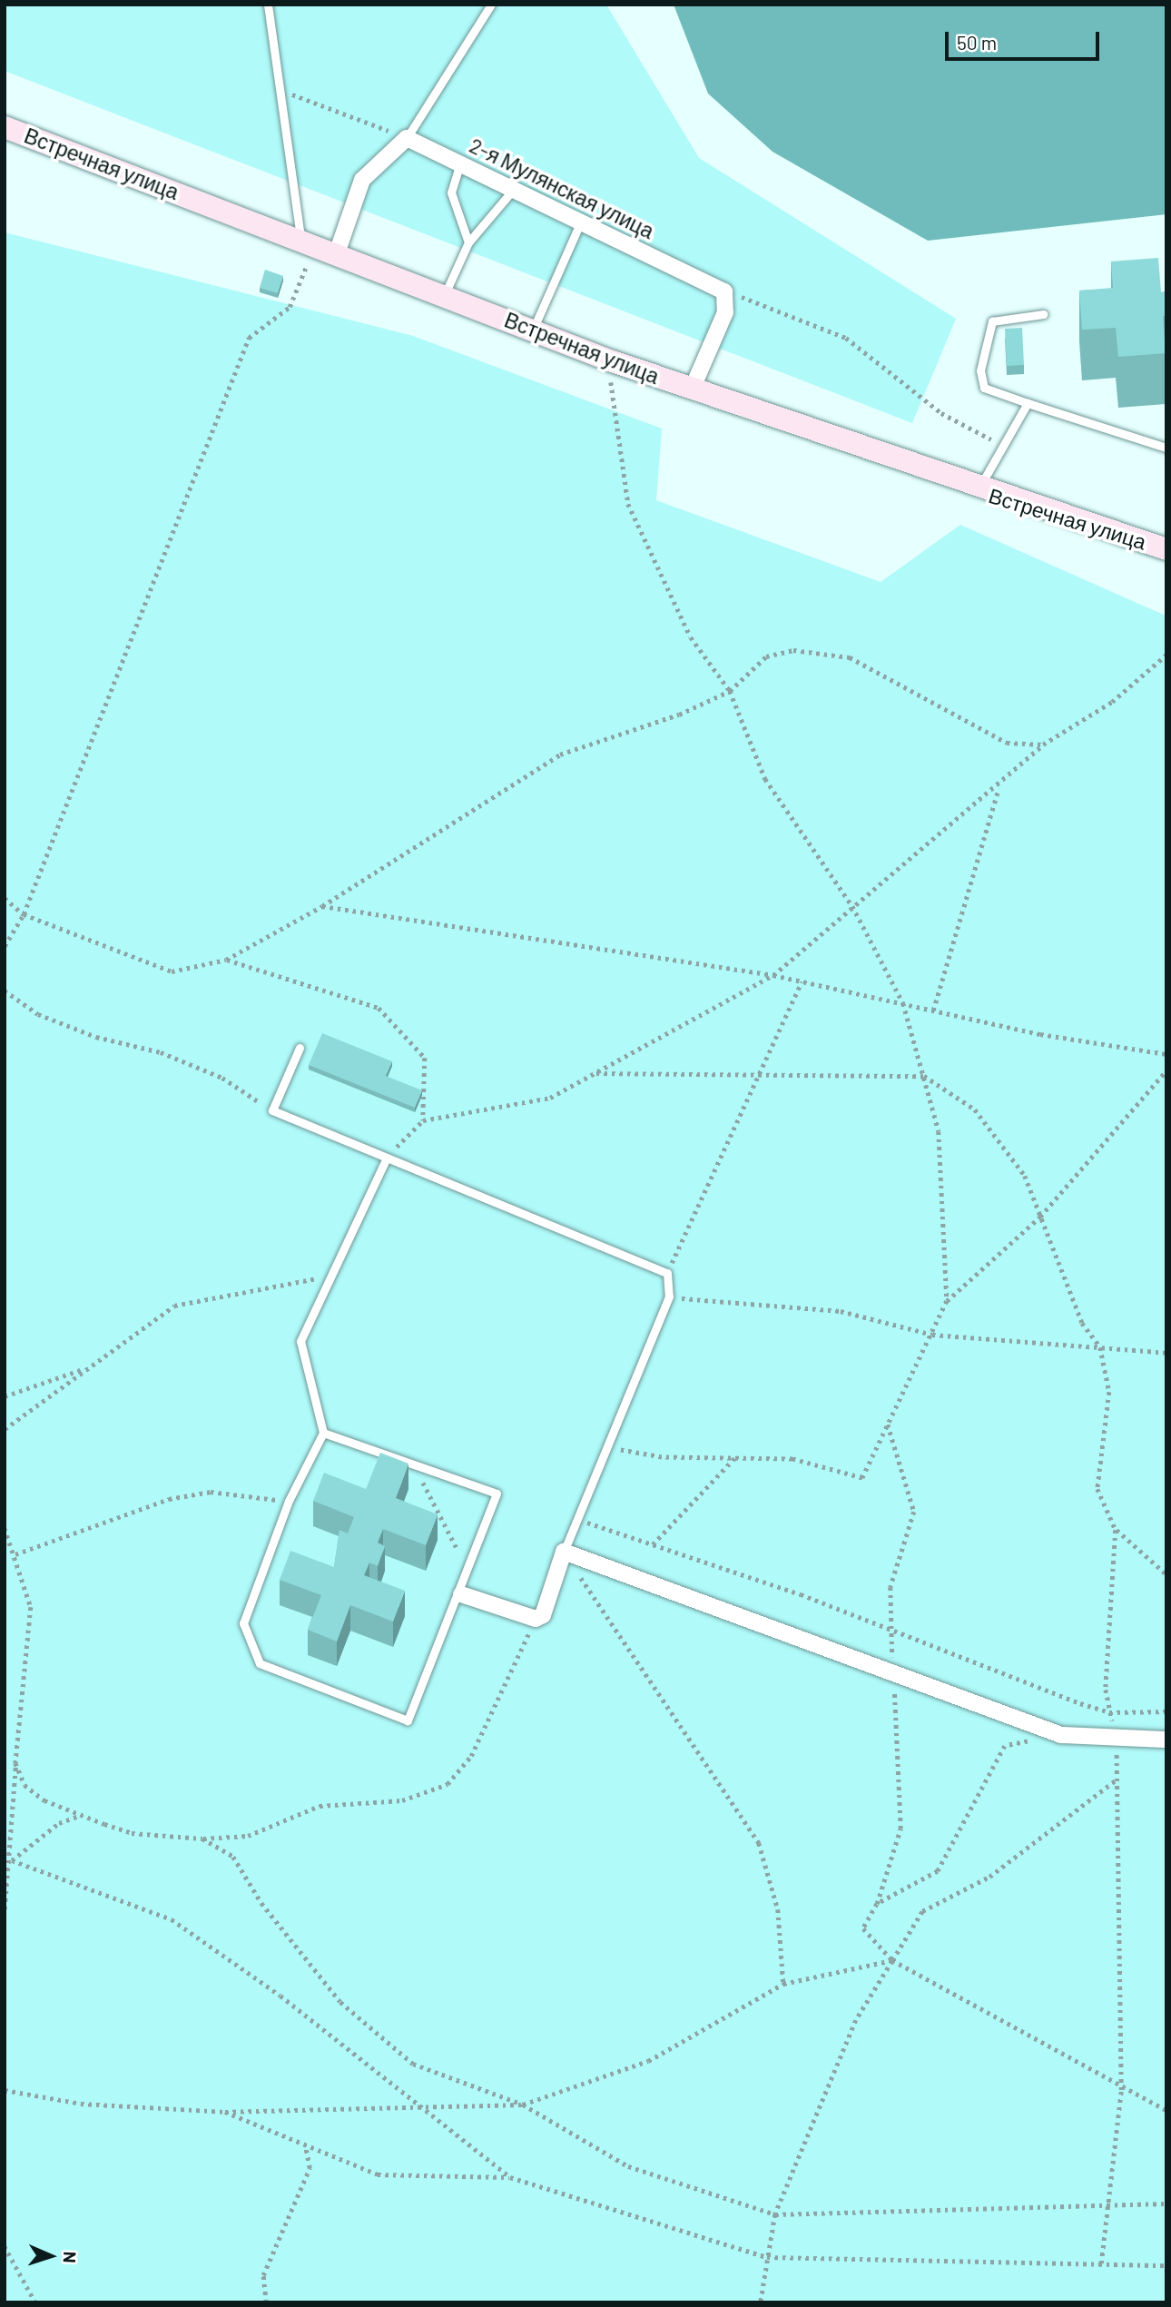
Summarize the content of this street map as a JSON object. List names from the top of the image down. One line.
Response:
{"streets":{"main road":["Встречная улица"],"street":["2-я Мулянская улица"]},"scale_bar":"50 m","north":"right"}
